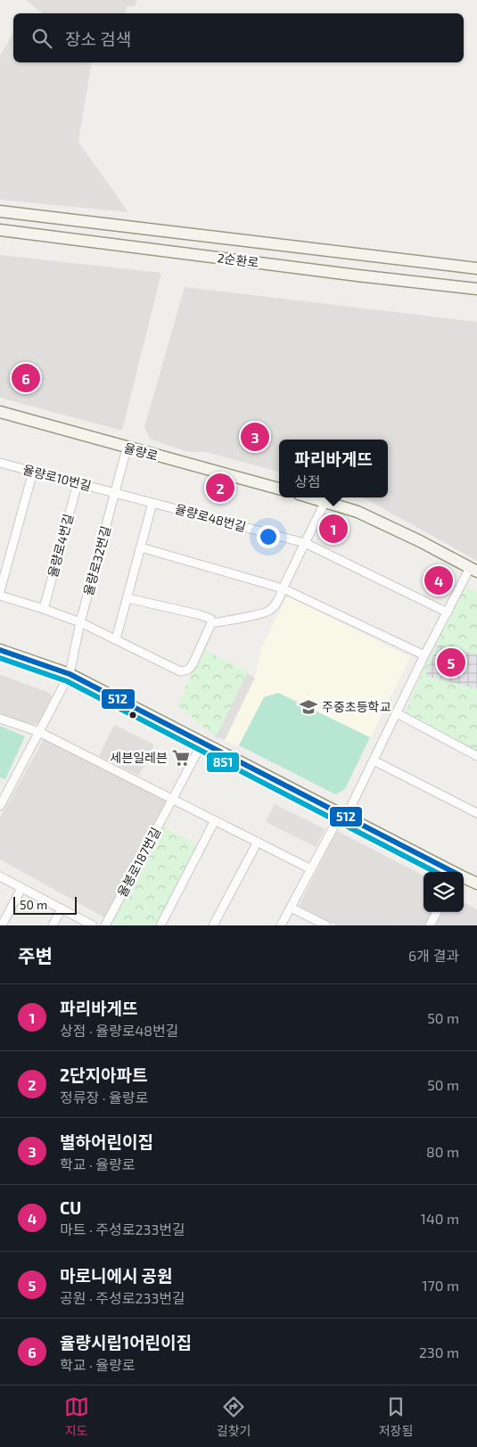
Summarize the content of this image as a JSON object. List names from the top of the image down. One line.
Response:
{"streets":{"street":["2순환로","율량로","율량로10번길","율량로48번길","율량로4번길","율량로32번길","율봉로187번길"]},"crossings":[["율량로","율량로32번길"],["율량로10번길","율량로48번길"],["율량로10번길","율량로4번길"],["율량로10번길","율량로32번길"],["율량로48번길","율량로32번길"]],"places":{"school or university":["주중초등학교"],"supermarket":["세븐일레븐"]},"lines":["transit line 512","transit line 851"],"scale_bar":"50 m","page":{"search":"장소 검색","pins":["6","3","2","1","4","5"],"popup":["파리바게뜨","상점"],"scale":"50 m","heading":["주변","6개 결과"],"list":[{"mark":"1","name":"파리바게뜨","note":"상점 · 율량로48번길","value":"50 m"},{"mark":"2","name":"2단지아파트","note":"정류장 · 율량로","value":"50 m"},{"mark":"3","name":"별하어린이집","note":"학교 · 율량로","value":"80 m"},{"mark":"4","name":"CU","note":"마트 · 주성로233번길","value":"140 m"},{"mark":"5","name":"마로니에시 공원","note":"공원 · 주성로233번길","value":"170 m"},{"mark":"6","name":"율량시립1어린이집","note":"학교 · 율량로","value":"230 m"}],"nav":["지도","길찾기","저장됨"]}}
